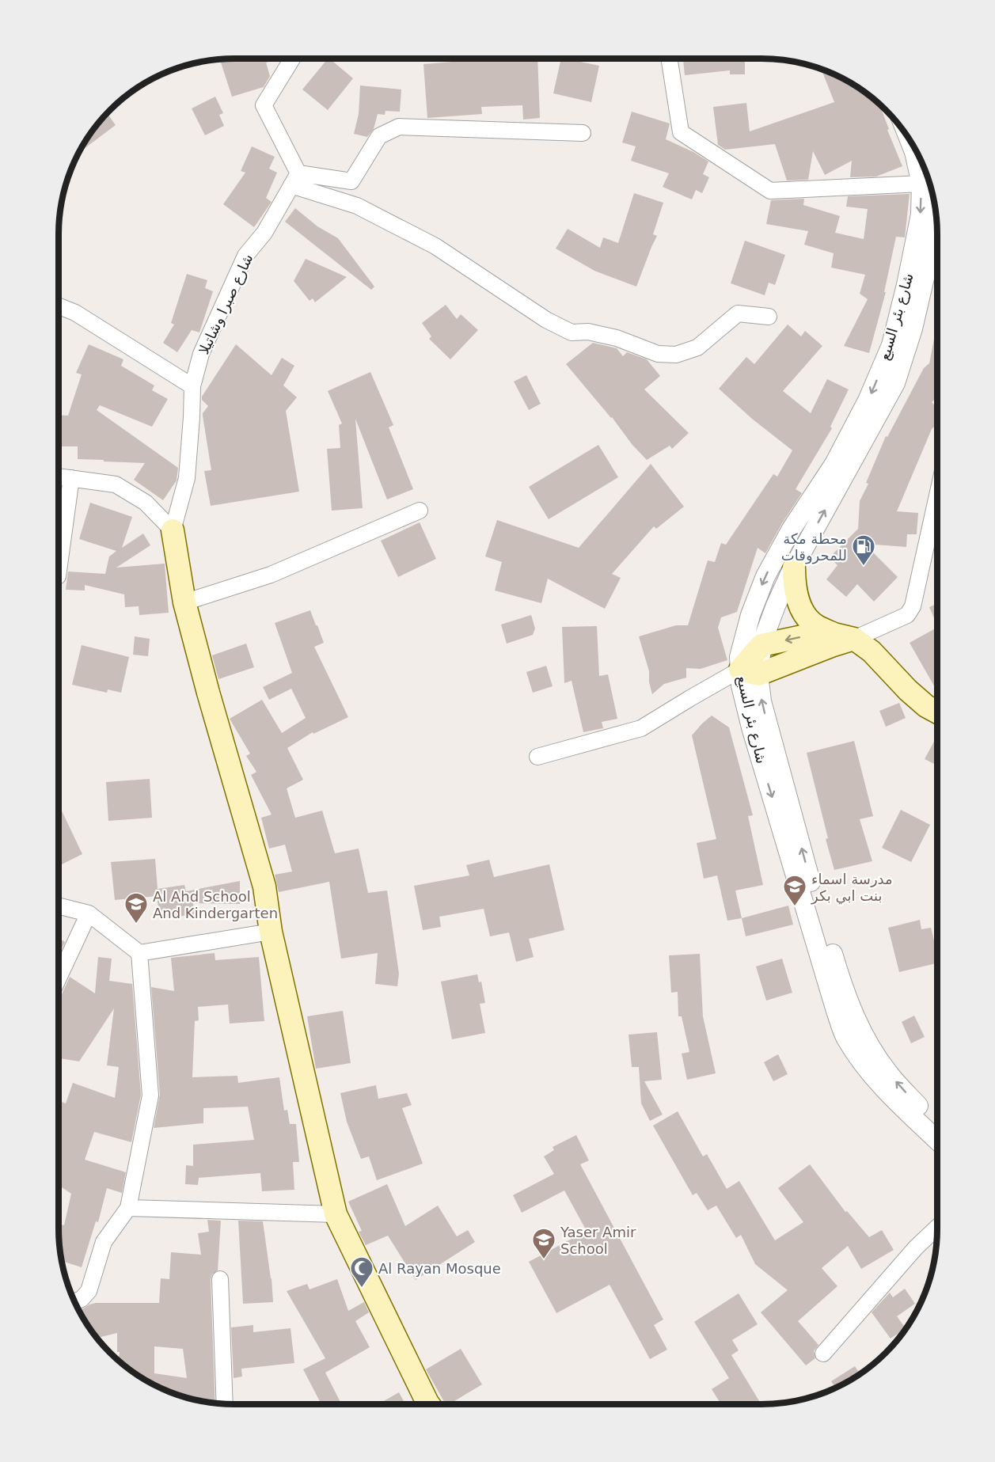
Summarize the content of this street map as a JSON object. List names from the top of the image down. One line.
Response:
{"streets":{"street":["شارع صبرا وشاتيلا","شارع بئر السبع"]},"places":{"fuel station":["محطة مكة للمحروقات"],"school or university":["مدرسة اسماء بنت ابي بكر","Al Ahd School And Kindergarten","Yaser Amir School"],"mosque":["Al Rayan Mosque"]}}
